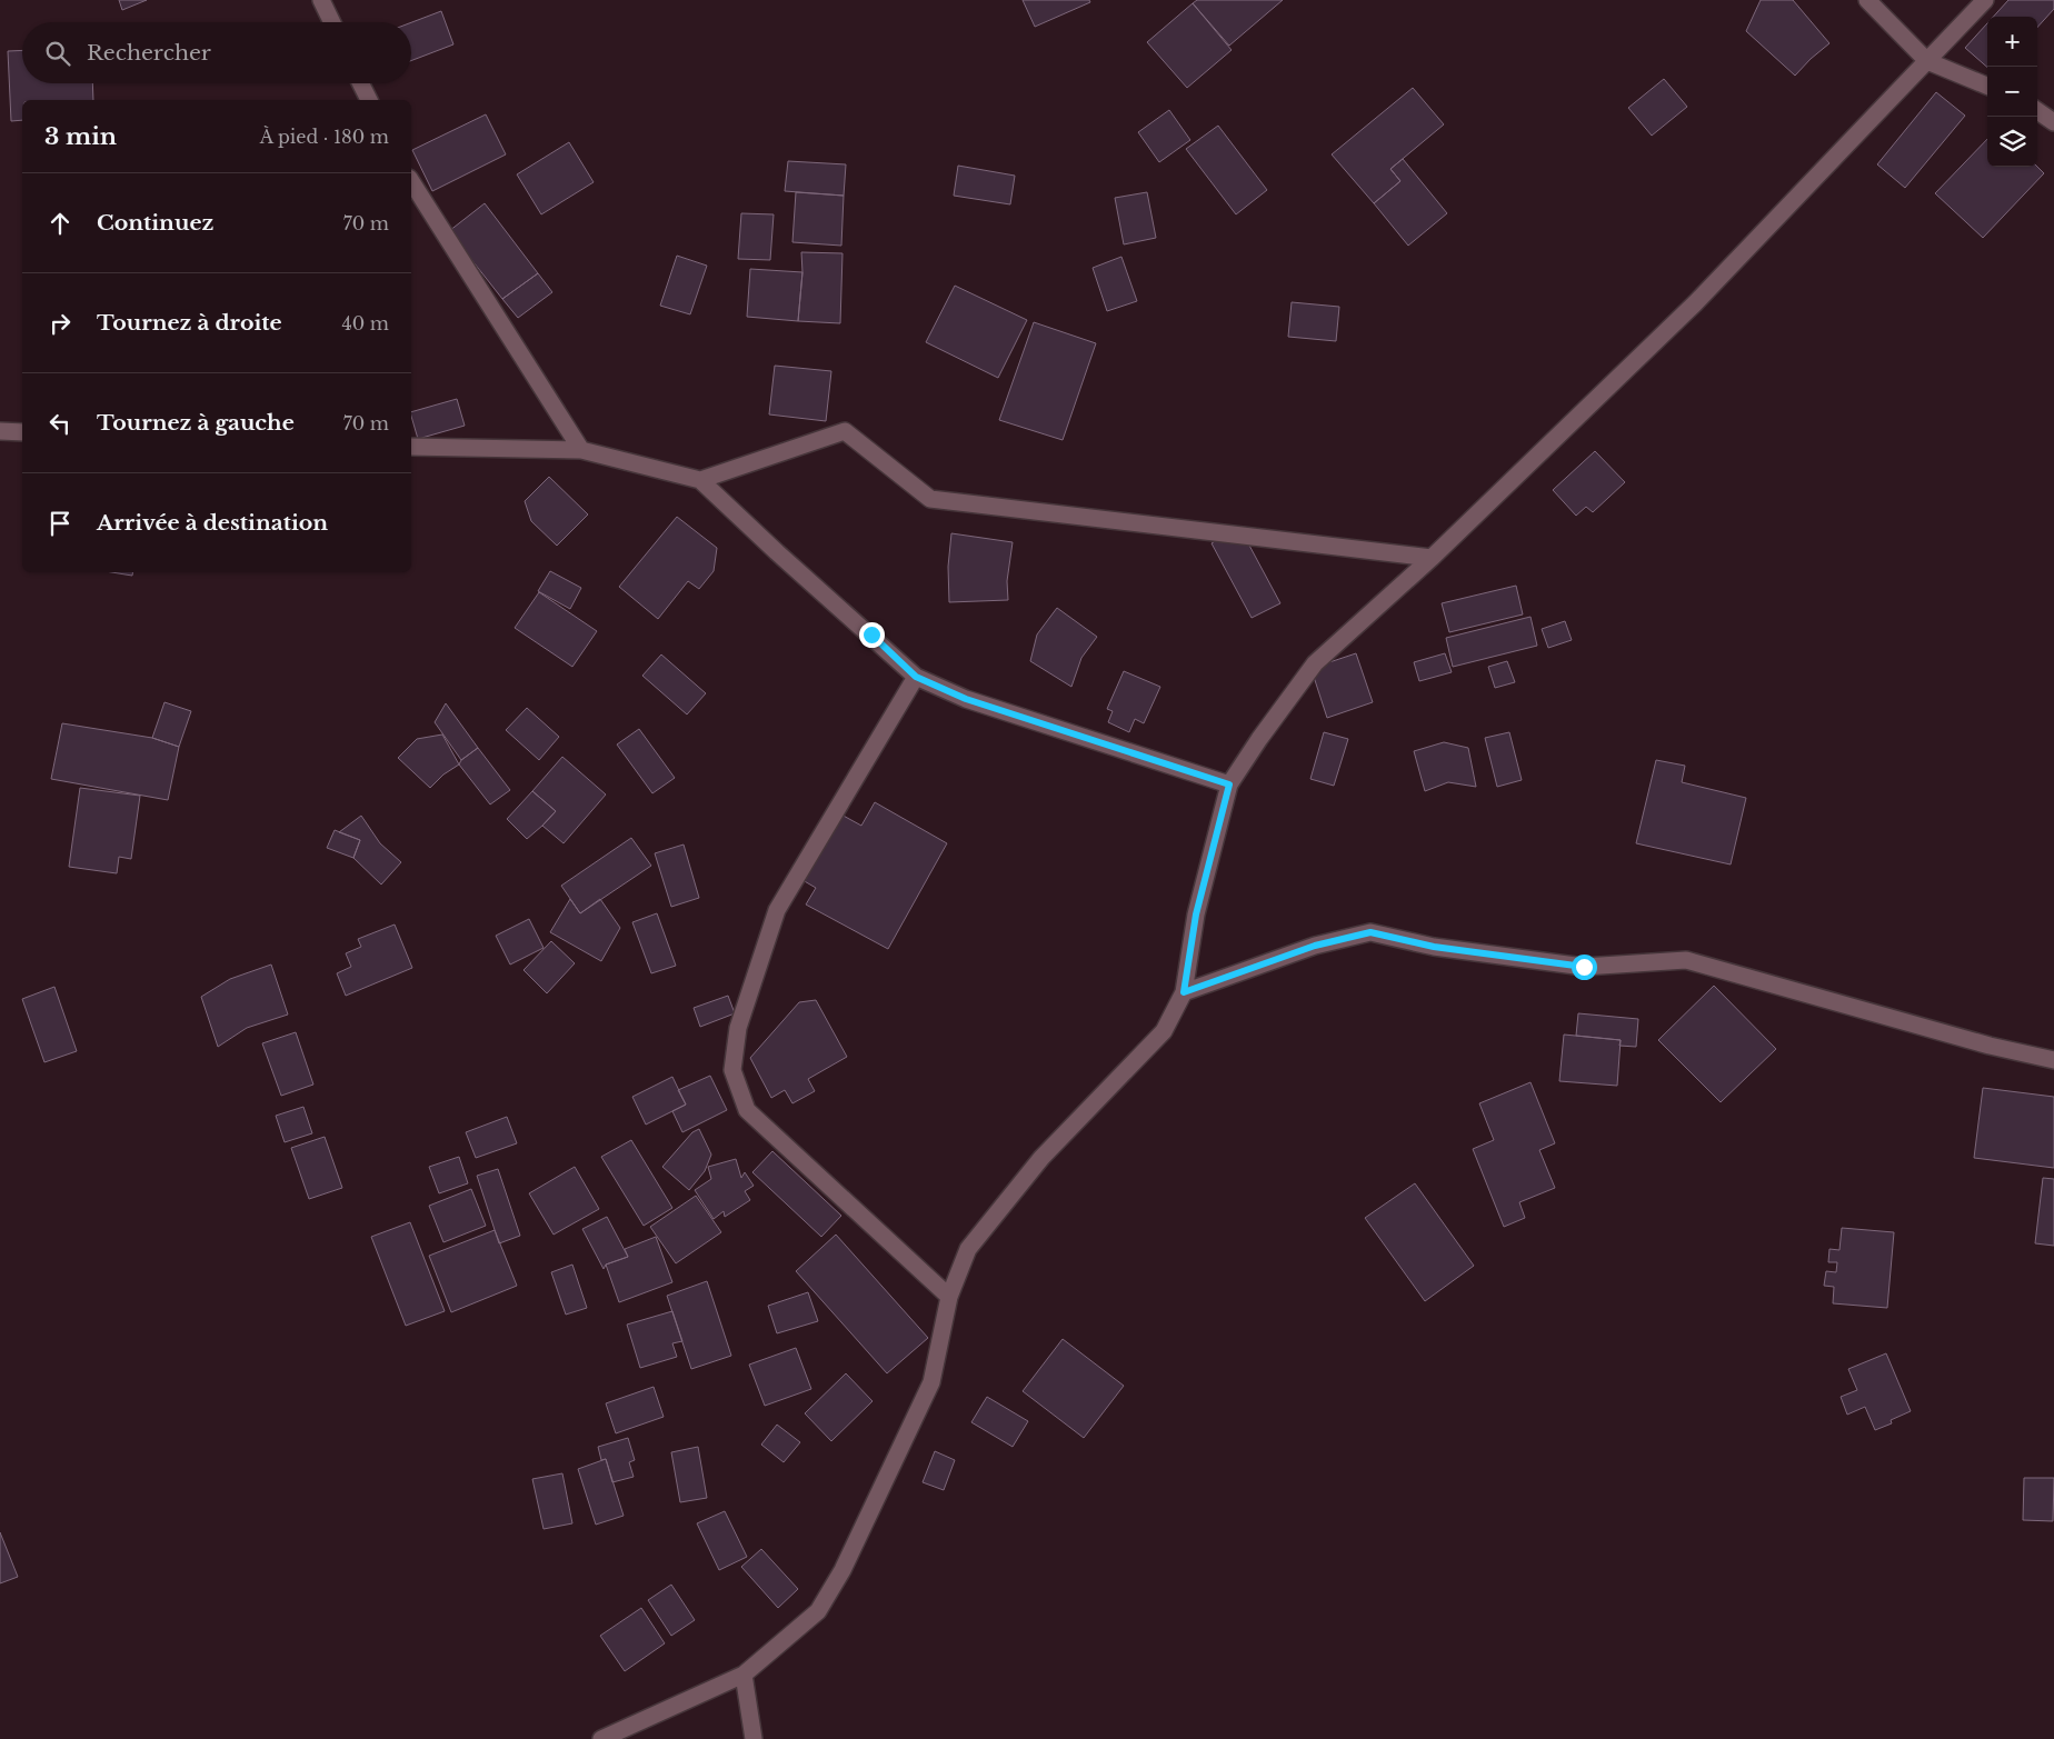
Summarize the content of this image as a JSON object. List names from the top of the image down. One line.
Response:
{"page":{"map_buttons":["+","−"],"search":"Rechercher","heading":["3 min","À pied · 180 m"],"list":[["Continuez","70 m"],["Tournez à droite","40 m"],["Tournez à gauche","70 m"],"Arrivée à destination"]}}
